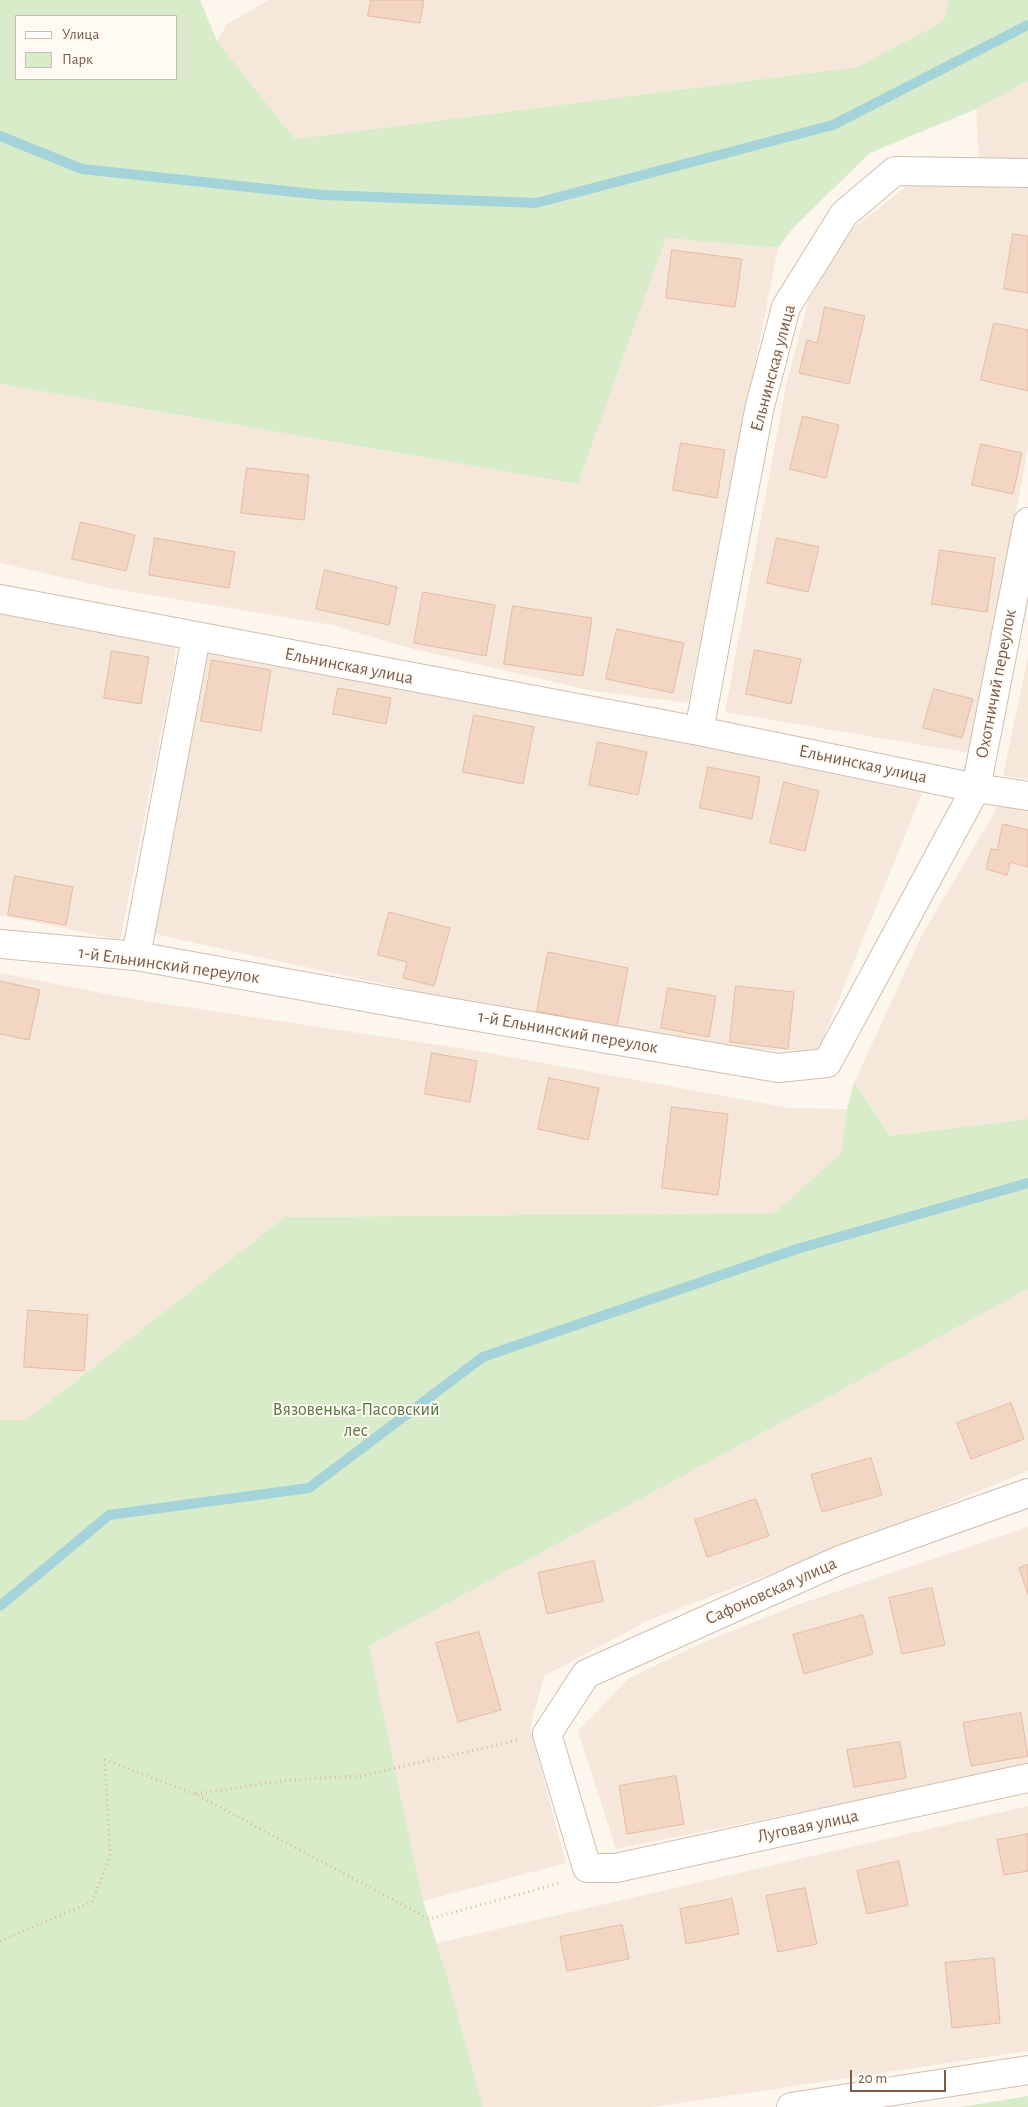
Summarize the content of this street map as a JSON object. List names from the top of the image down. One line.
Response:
{"streets":{"street":["Ельнинская улица","Охотничий переулок","1-й Ельнинский переулок","Сафоновская улица","Луговая улица"]},"crossings":[["Ельнинская улица","Охотничий переулок"],["Ельнинская улица","1-й Ельнинский переулок"],["Охотничий переулок","1-й Ельнинский переулок"]],"parks":["Вязовенька-Пасовский лес"],"legend":["Улица","Парк"],"scale_bar":"20 m"}
